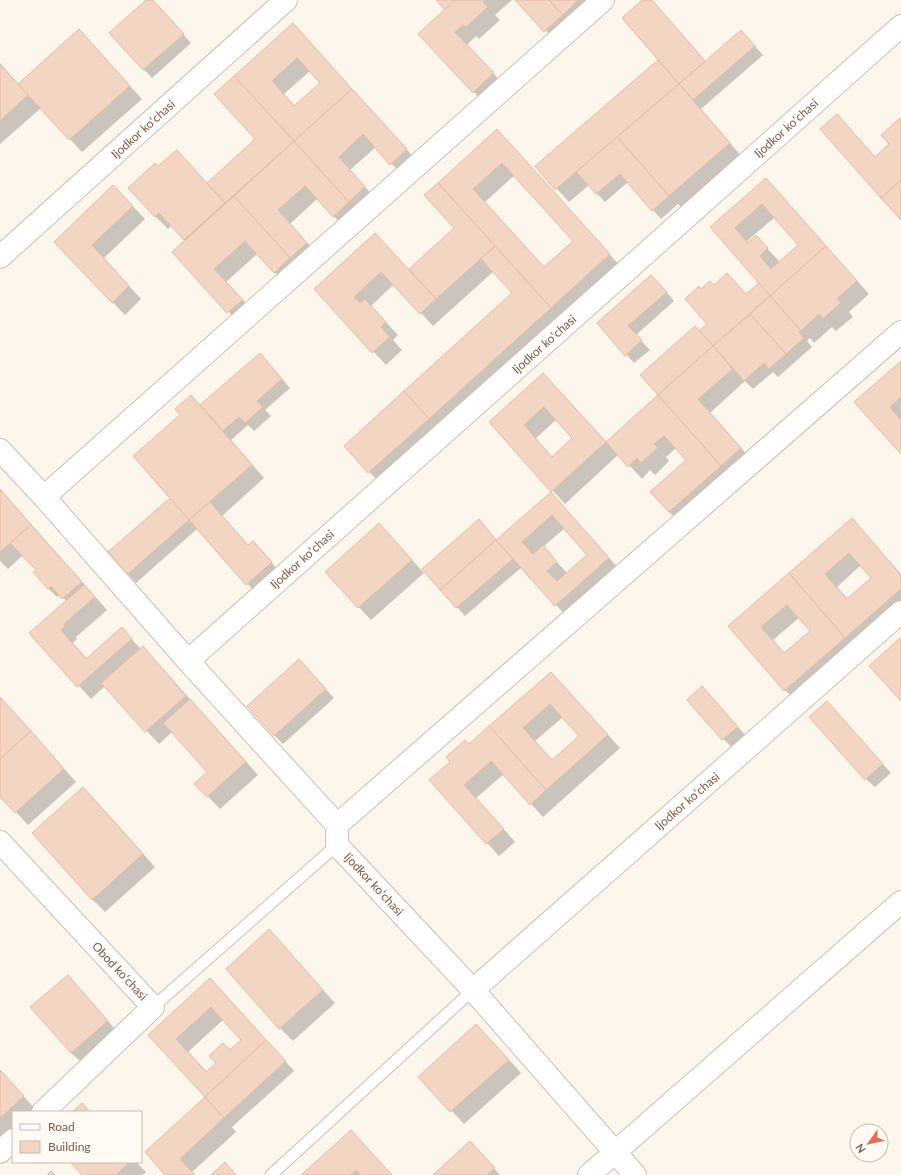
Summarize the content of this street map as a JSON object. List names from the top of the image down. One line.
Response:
{"streets":{"street":["Ijodkor koʻchasi","Obod koʻchasi"]},"legend":["Road","Building"],"north":"bottom left"}
